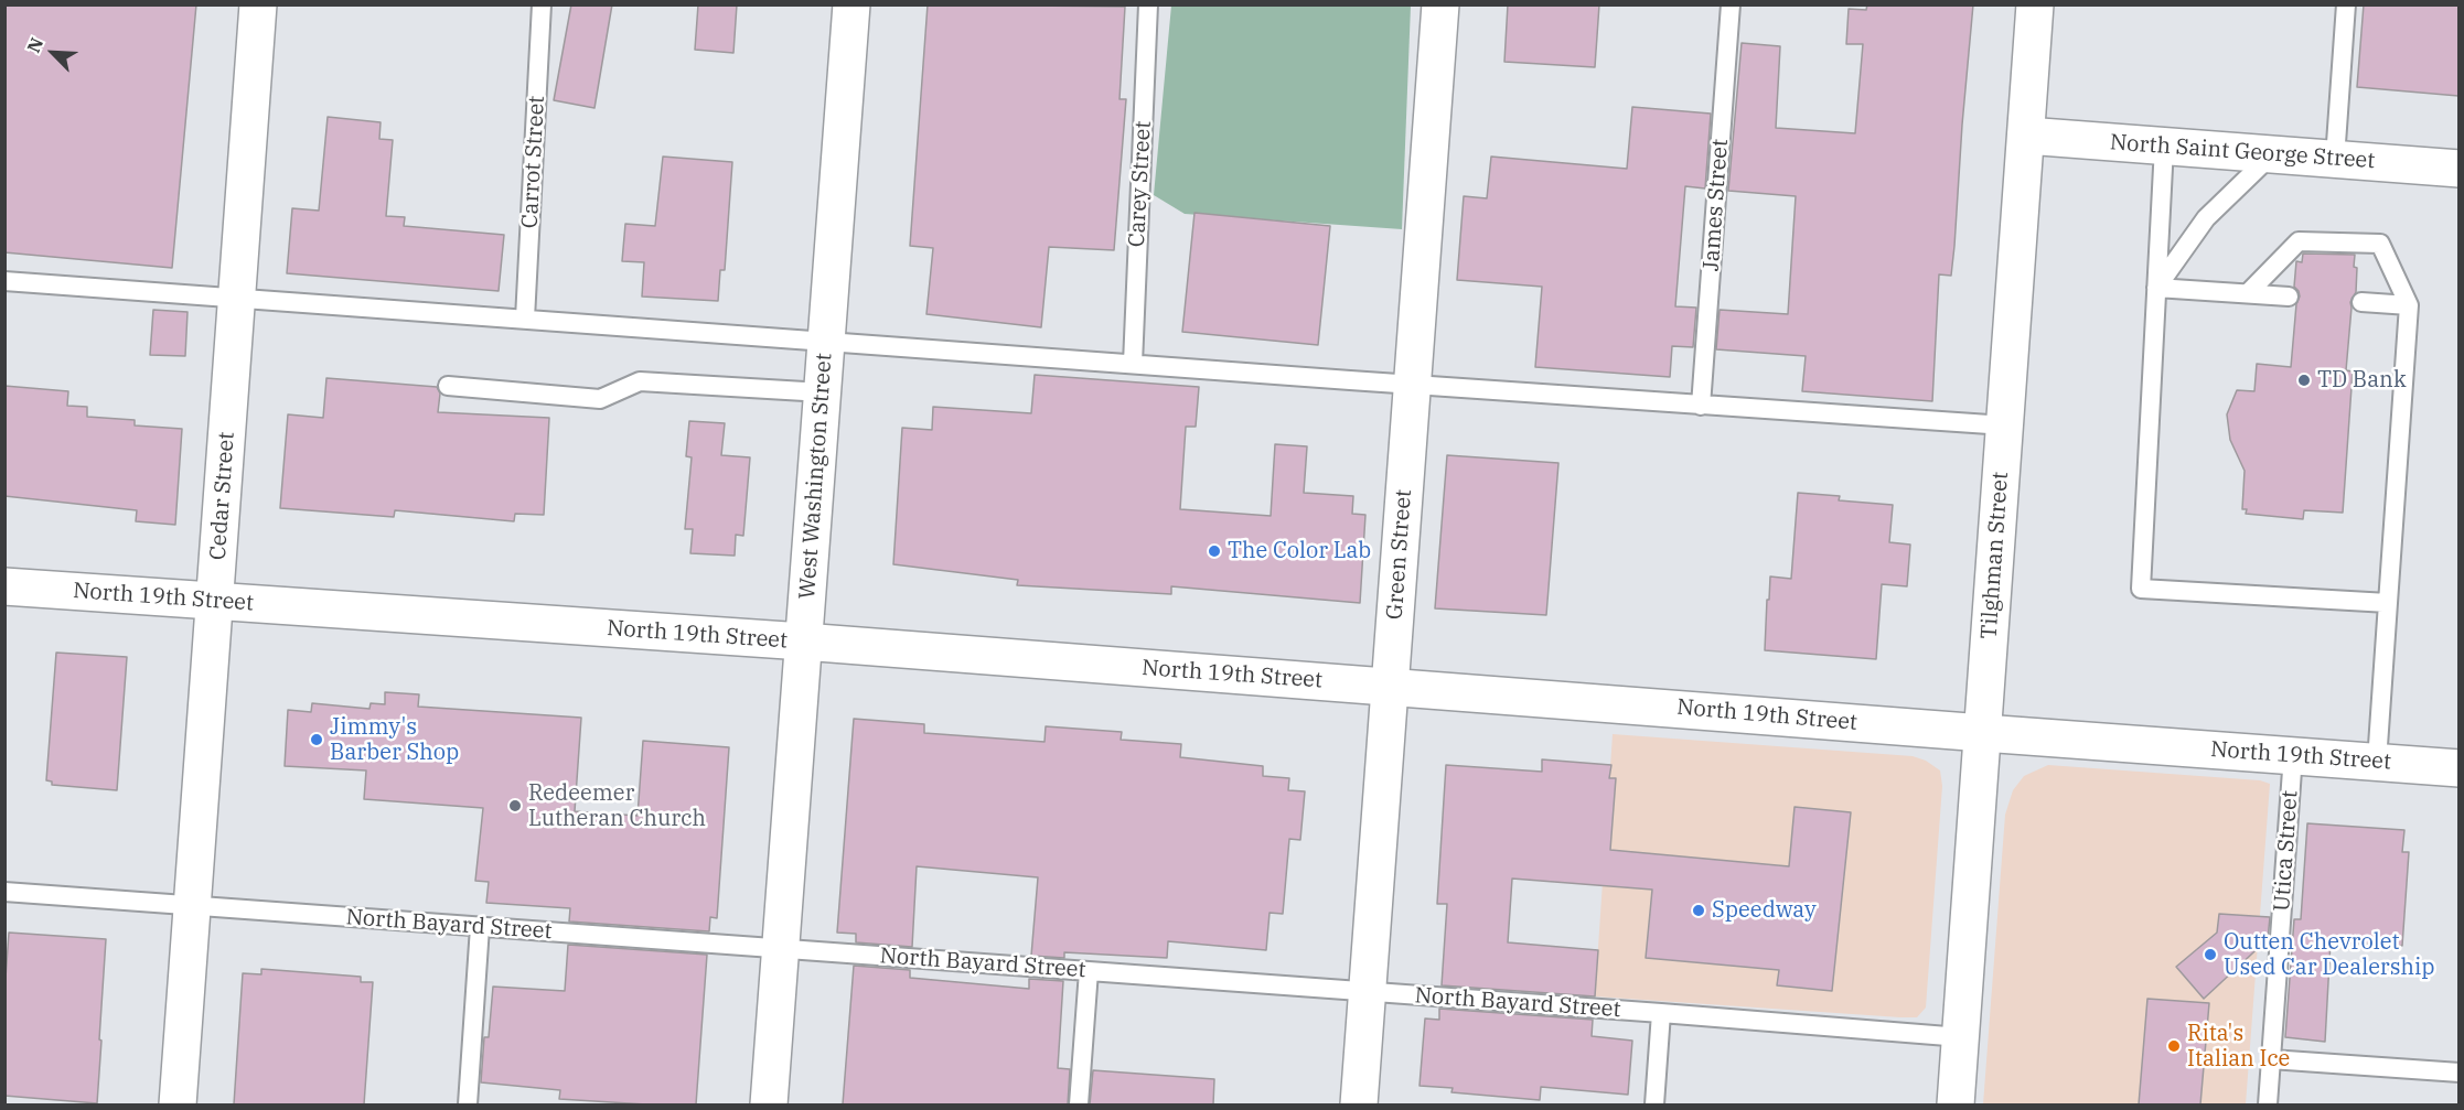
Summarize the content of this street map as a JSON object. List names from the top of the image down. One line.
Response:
{"streets":{"street":["North Saint George Street","West Washington Street","Cedar Street","Green Street","Tilghman Street","North 19th Street"],"lane":["Carrot Street","Carey Street","James Street","Utica Street","North Bayard Street"]},"crossings":[["North Saint George Street","Tilghman Street"],["West Washington Street","North 19th Street"],["West Washington Street","North Bayard Street"],["Cedar Street","North 19th Street"],["Cedar Street","North Bayard Street"],["Green Street","North 19th Street"],["Green Street","North Bayard Street"],["Tilghman Street","North 19th Street"],["Tilghman Street","North Bayard Street"],["North 19th Street","Utica Street"]],"places":["TD Bank","The Color Lab","Jimmy's Barber Shop","Redeemer Lutheran Church","Speedway","Outten Chevrolet Used Car Dealership","Rita's Italian Ice"],"north":"top left"}
